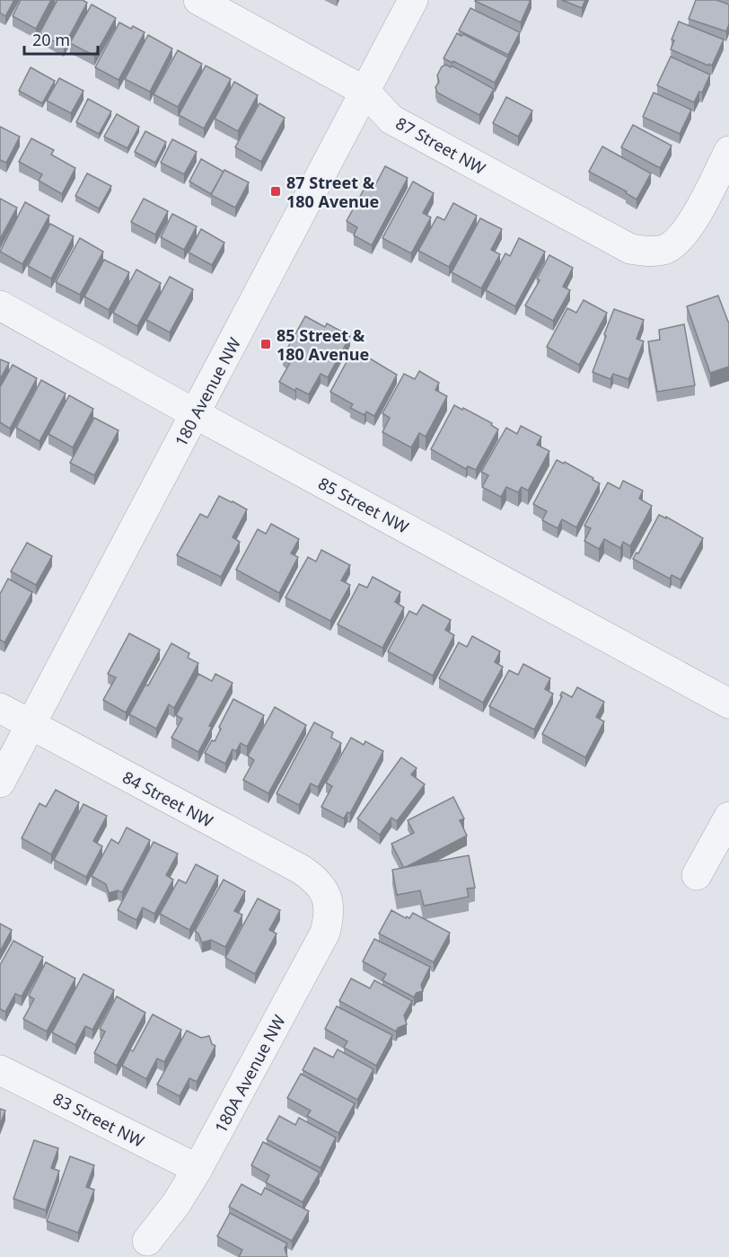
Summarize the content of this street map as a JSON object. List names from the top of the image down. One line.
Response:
{"streets":{"street":["87 Street NW","180 Avenue NW","85 Street NW","84 Street NW","180A Avenue NW","83 Street NW"]},"crossings":[["87 Street NW","180 Avenue NW"],["180 Avenue NW","85 Street NW"],["180 Avenue NW","84 Street NW"],["84 Street NW","180A Avenue NW"],["180A Avenue NW","83 Street NW"]],"places":{"transit":["87 Street & 180 Avenue","85 Street & 180 Avenue"]},"scale_bar":"20 m"}
